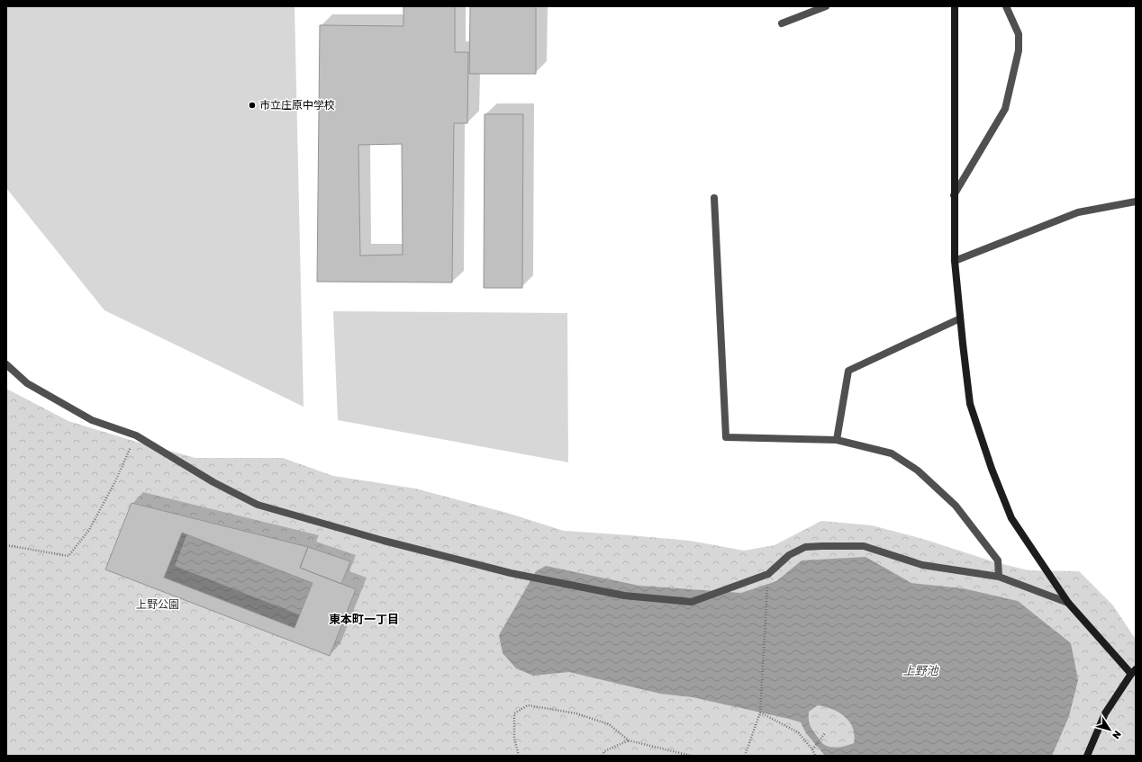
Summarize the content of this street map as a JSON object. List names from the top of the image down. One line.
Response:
{"districts":["東本町一丁目"],"water":["上野池"],"parks":["上野公園"],"places":["市立庄原中学校"],"north":"bottom right"}
